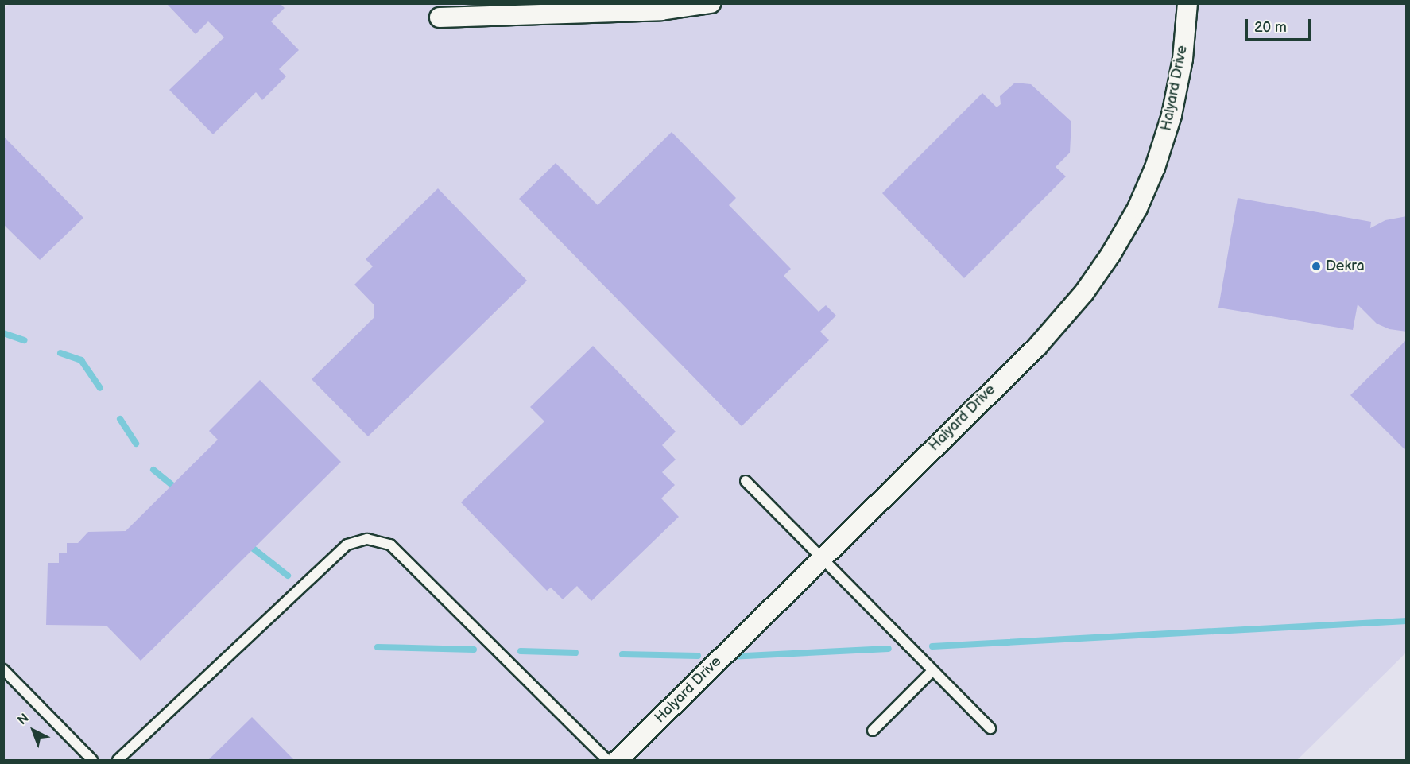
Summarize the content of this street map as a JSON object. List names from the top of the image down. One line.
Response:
{"streets":{"street":["Halyard Drive"]},"places":["Dekra"],"scale_bar":"20 m","north":"top left"}
